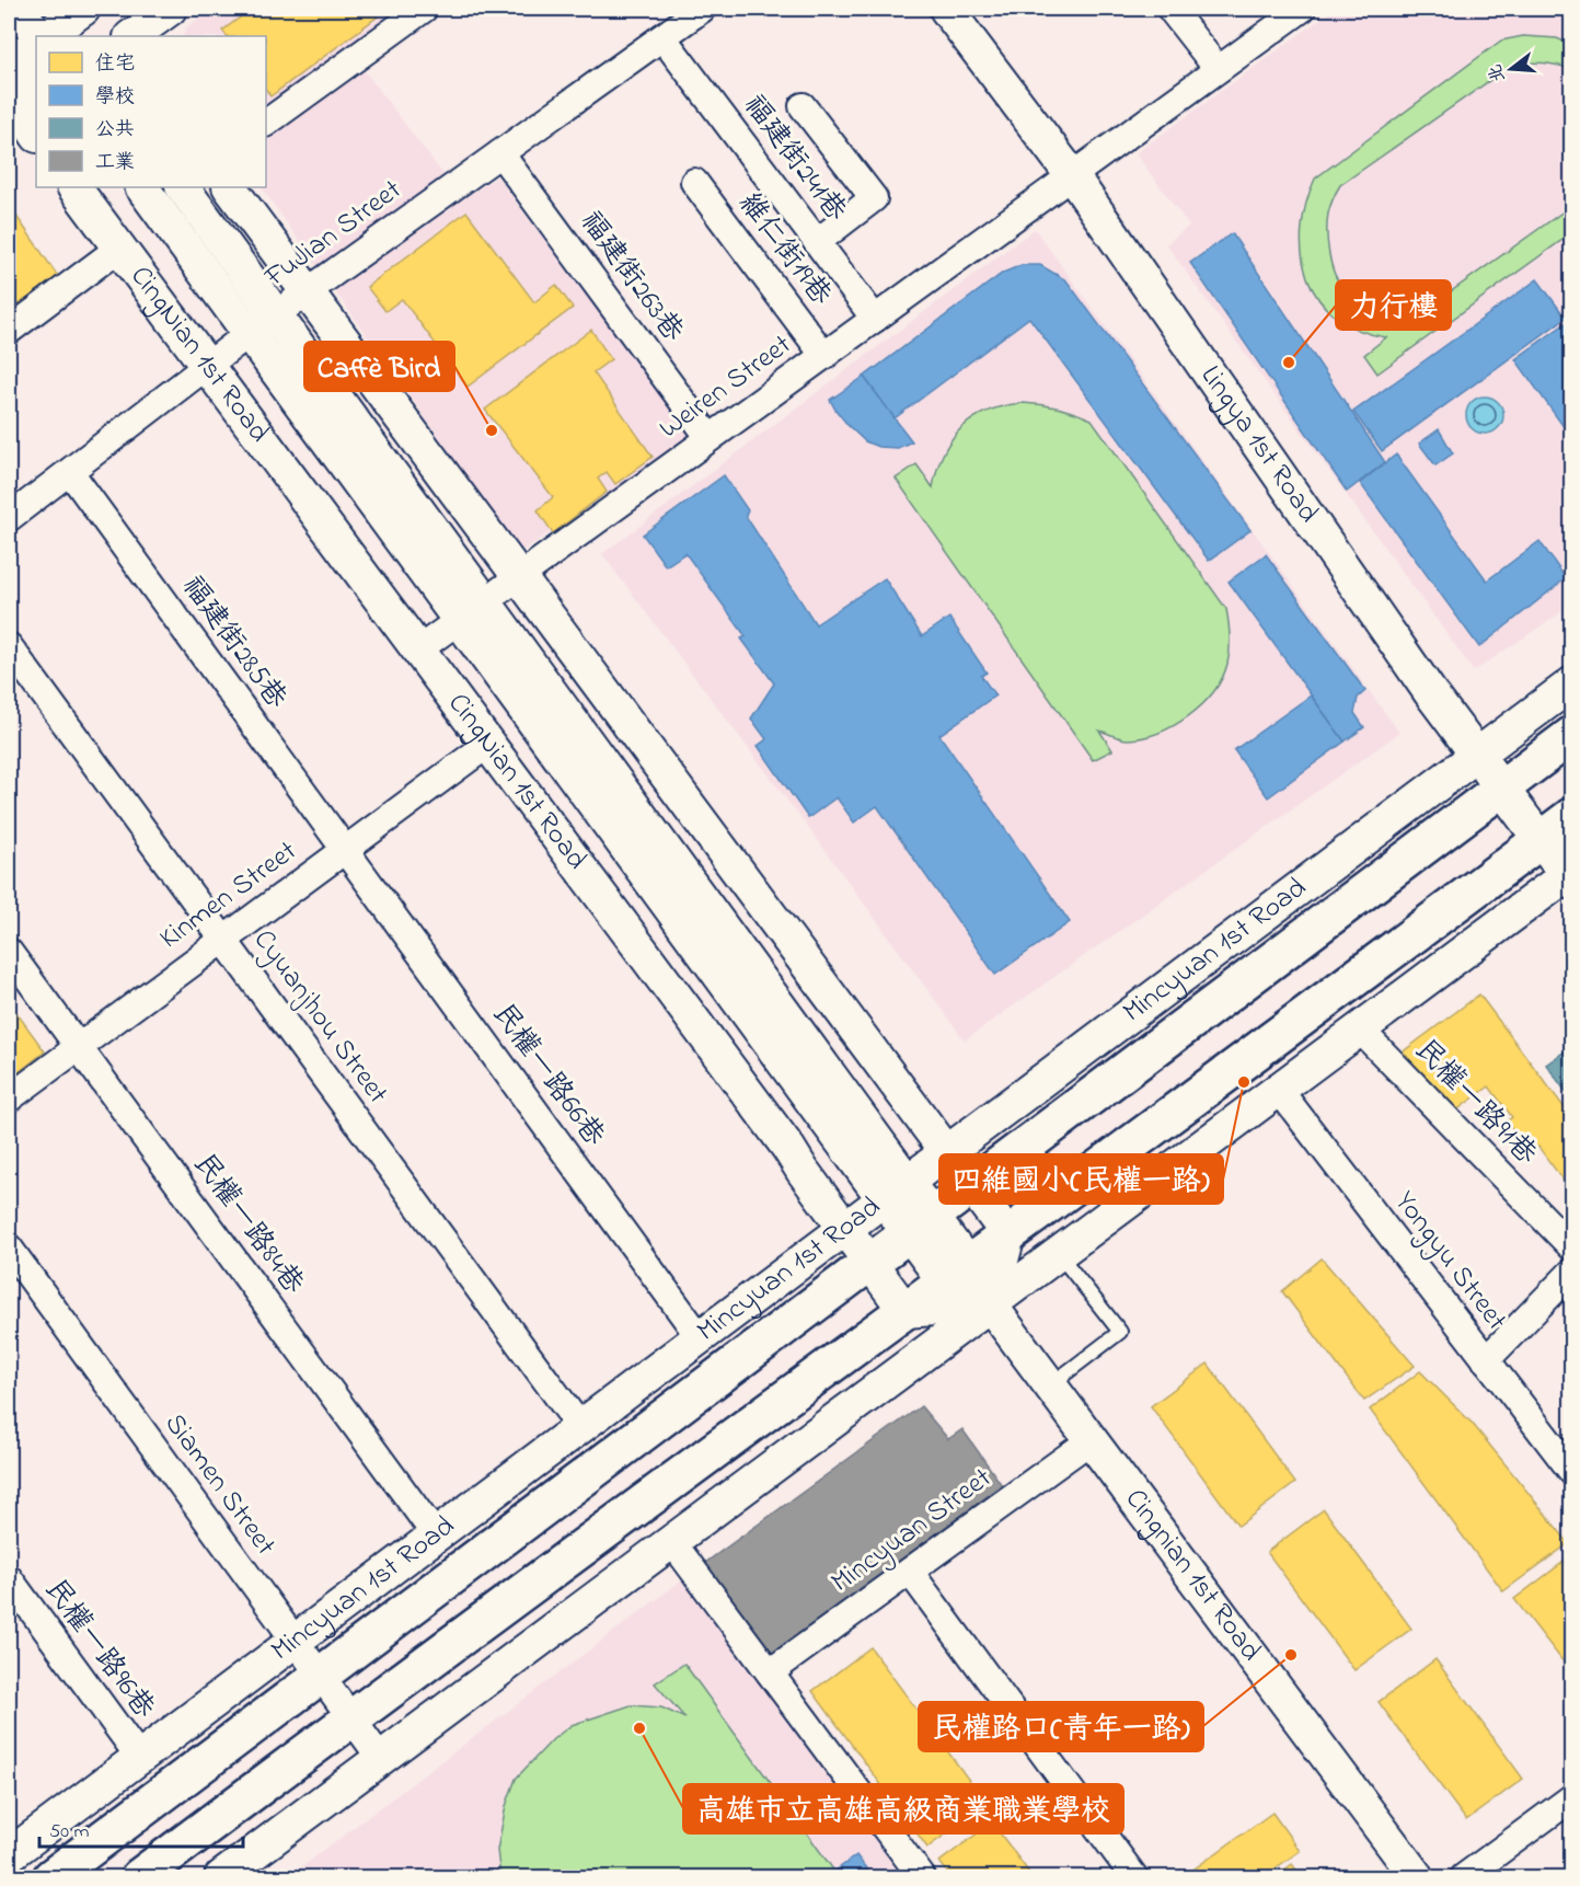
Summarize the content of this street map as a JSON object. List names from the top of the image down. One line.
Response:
{"streets":{"main road":["Mincyuan 1st Road"],"street":["福建街241巷","FuJian Street","維仁街19巷","福建街263巷","CingNian 1st Road","Weiren Street","Lingya 1st Road","福建街285巷","Kinmen Street","Cyuanjhou Street","民權一路66巷","民權一路91巷","民權一路84巷","Yongyu Street","Siamen Street","Mincyuan Street","Cingnian 1st Road","民權一路96巷"]},"crossings":[["福建街241巷","FuJian Street"],["福建街241巷","Weiren Street"],["FuJian Street","福建街263巷"],["FuJian Street","CingNian 1st Road"],["FuJian Street","福建街285巷"],["維仁街19巷","Weiren Street"],["福建街263巷","Weiren Street"],["CingNian 1st Road","Weiren Street"],["CingNian 1st Road","Kinmen Street"],["CingNian 1st Road","Mincyuan 1st Road"],["CingNian 1st Road","Cingnian 1st Road"],["Weiren Street","Lingya 1st Road"],["Lingya 1st Road","Mincyuan 1st Road"],["福建街285巷","Kinmen Street"],["福建街285巷","民權一路66巷"],["Kinmen Street","Cyuanjhou Street"],["Kinmen Street","民權一路66巷"],["Kinmen Street","民權一路84巷"],["Mincyuan 1st Road","Cyuanjhou Street"],["Mincyuan 1st Road","民權一路66巷"],["Mincyuan 1st Road","民權一路84巷"],["Mincyuan 1st Road","Siamen Street"],["Mincyuan 1st Road","民權一路96巷"],["Mincyuan Street","Cingnian 1st Road"]],"places":["力行樓","Caffè Bird","四維國小(民權一路)","民權路口(青年一路)","高雄市立高雄高級商業職業學校"],"legend":["住宅","學校","公共","工業"],"scale_bar":"50 m","north":"left"}
